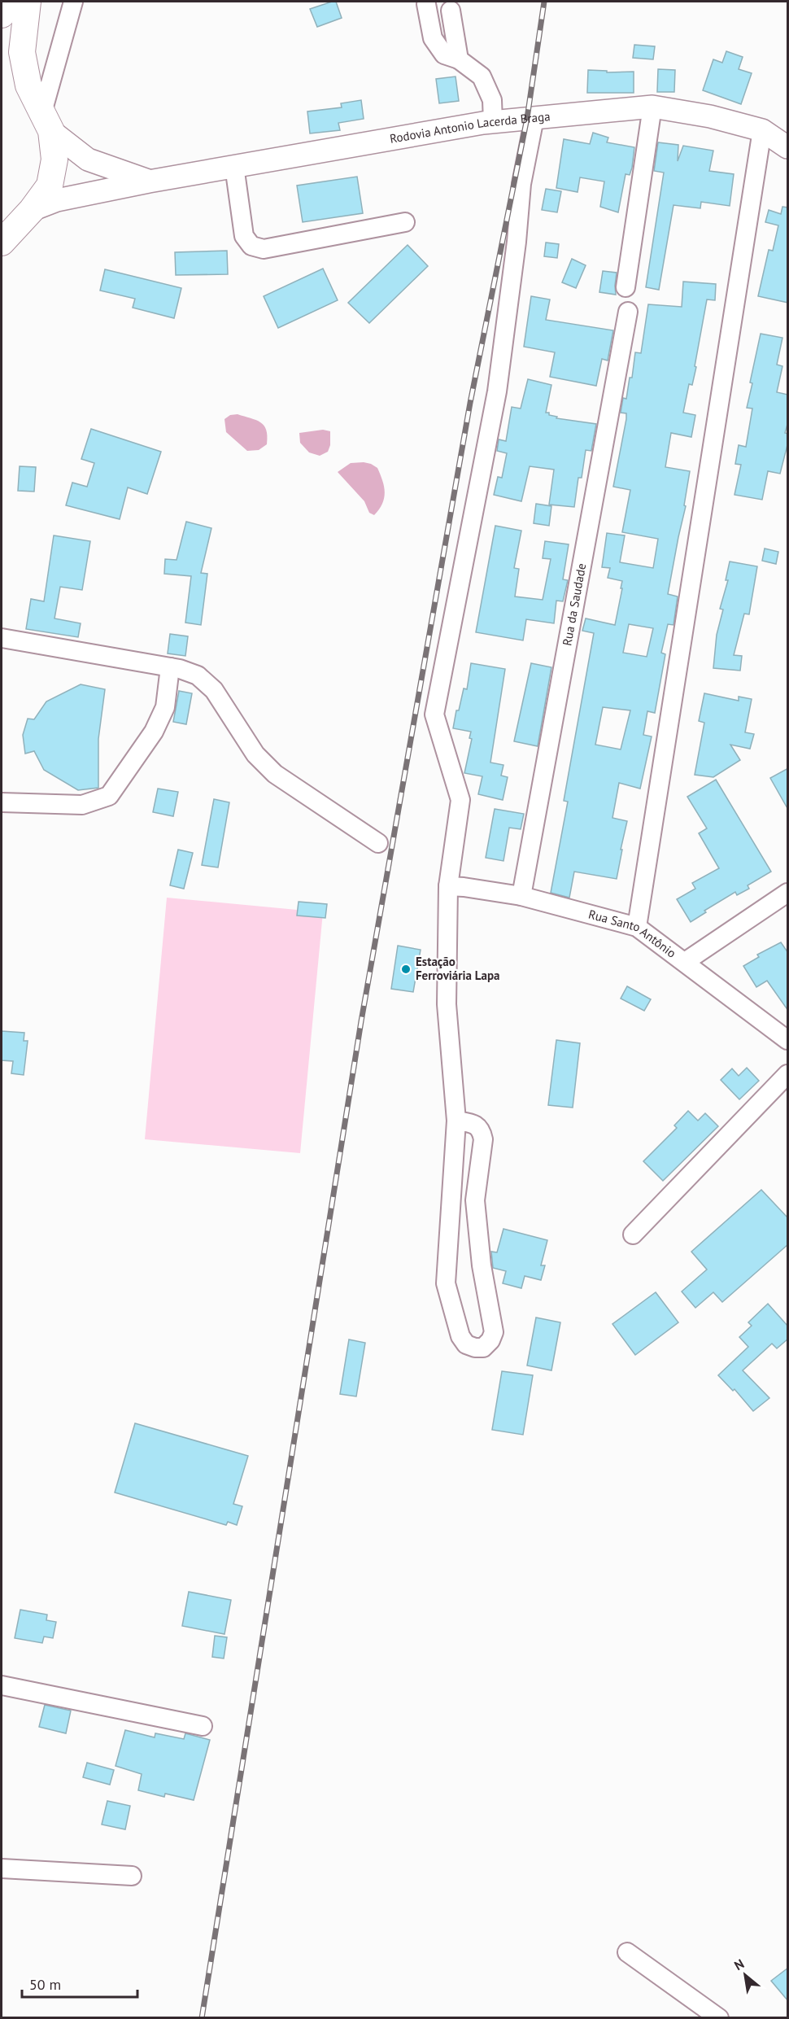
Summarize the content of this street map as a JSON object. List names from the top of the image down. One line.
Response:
{"streets":{"main road":["Rodovia Antonio Lacerda Braga"],"street":["Rua da Saudade","Rua Santo Antônio"]},"crossings":[["Rua da Saudade","Rua Santo Antônio"]],"places":["Estação Ferroviária Lapa"],"scale_bar":"50 m","north":"top left"}
